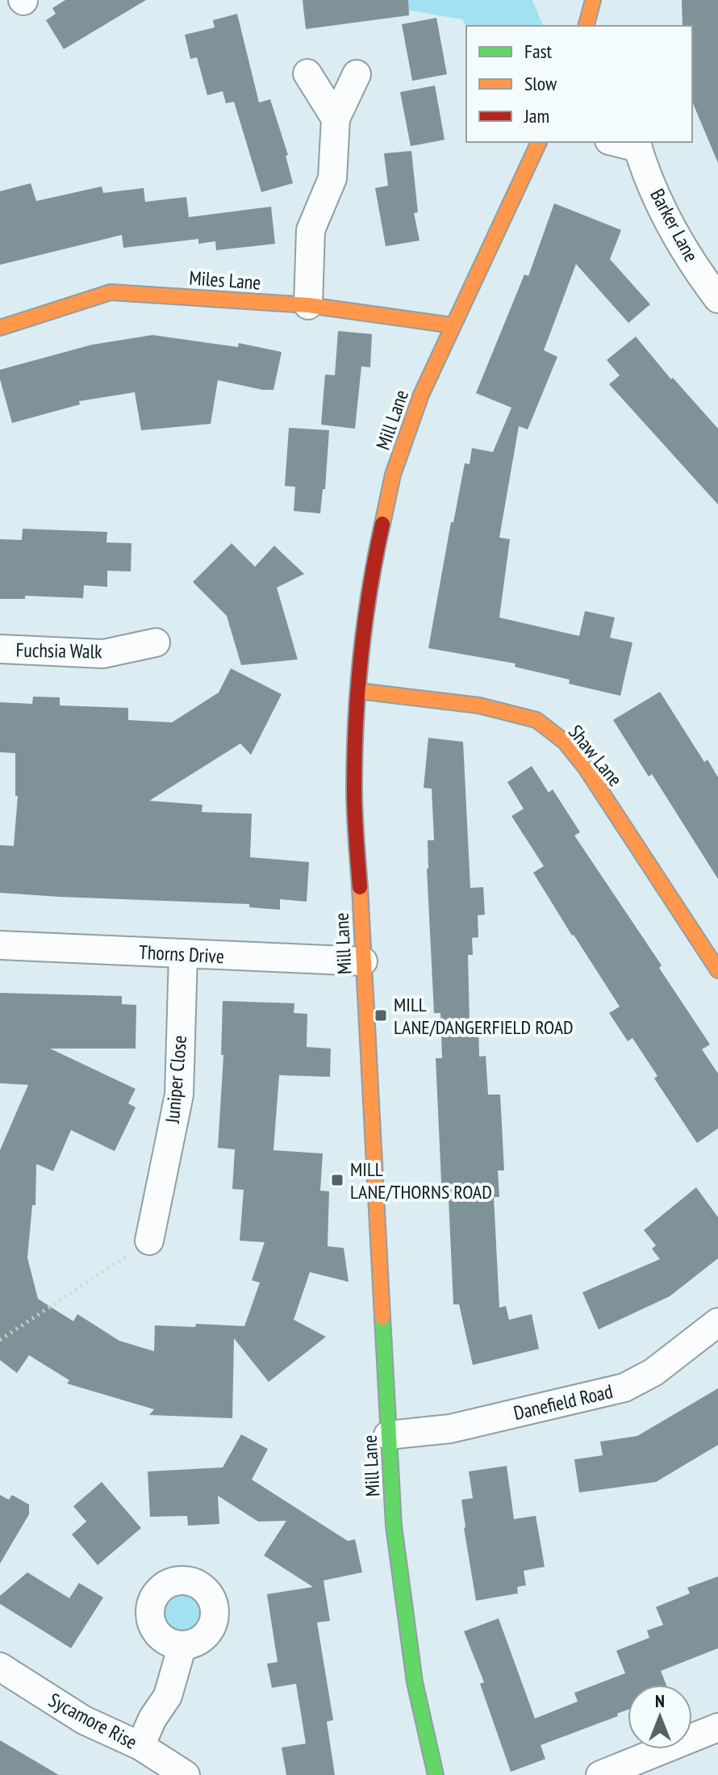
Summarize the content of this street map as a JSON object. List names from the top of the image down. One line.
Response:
{"streets":{"street":["Barker Lane","Miles Lane","Mill Lane","Fuchsia Walk","Shaw Lane","Thorns Drive","Juniper Close","Danefield Road","Sycamore Rise"]},"crossings":[["Miles Lane","Mill Lane"],["Mill Lane","Shaw Lane"],["Mill Lane","Thorns Drive"],["Mill Lane","Danefield Road"],["Thorns Drive","Juniper Close"]],"places":{"transit":["MILL LANE/DANGERFIELD ROAD","MILL LANE/THORNS ROAD"]},"legend":["Fast","Slow","Jam"],"north":"top"}
